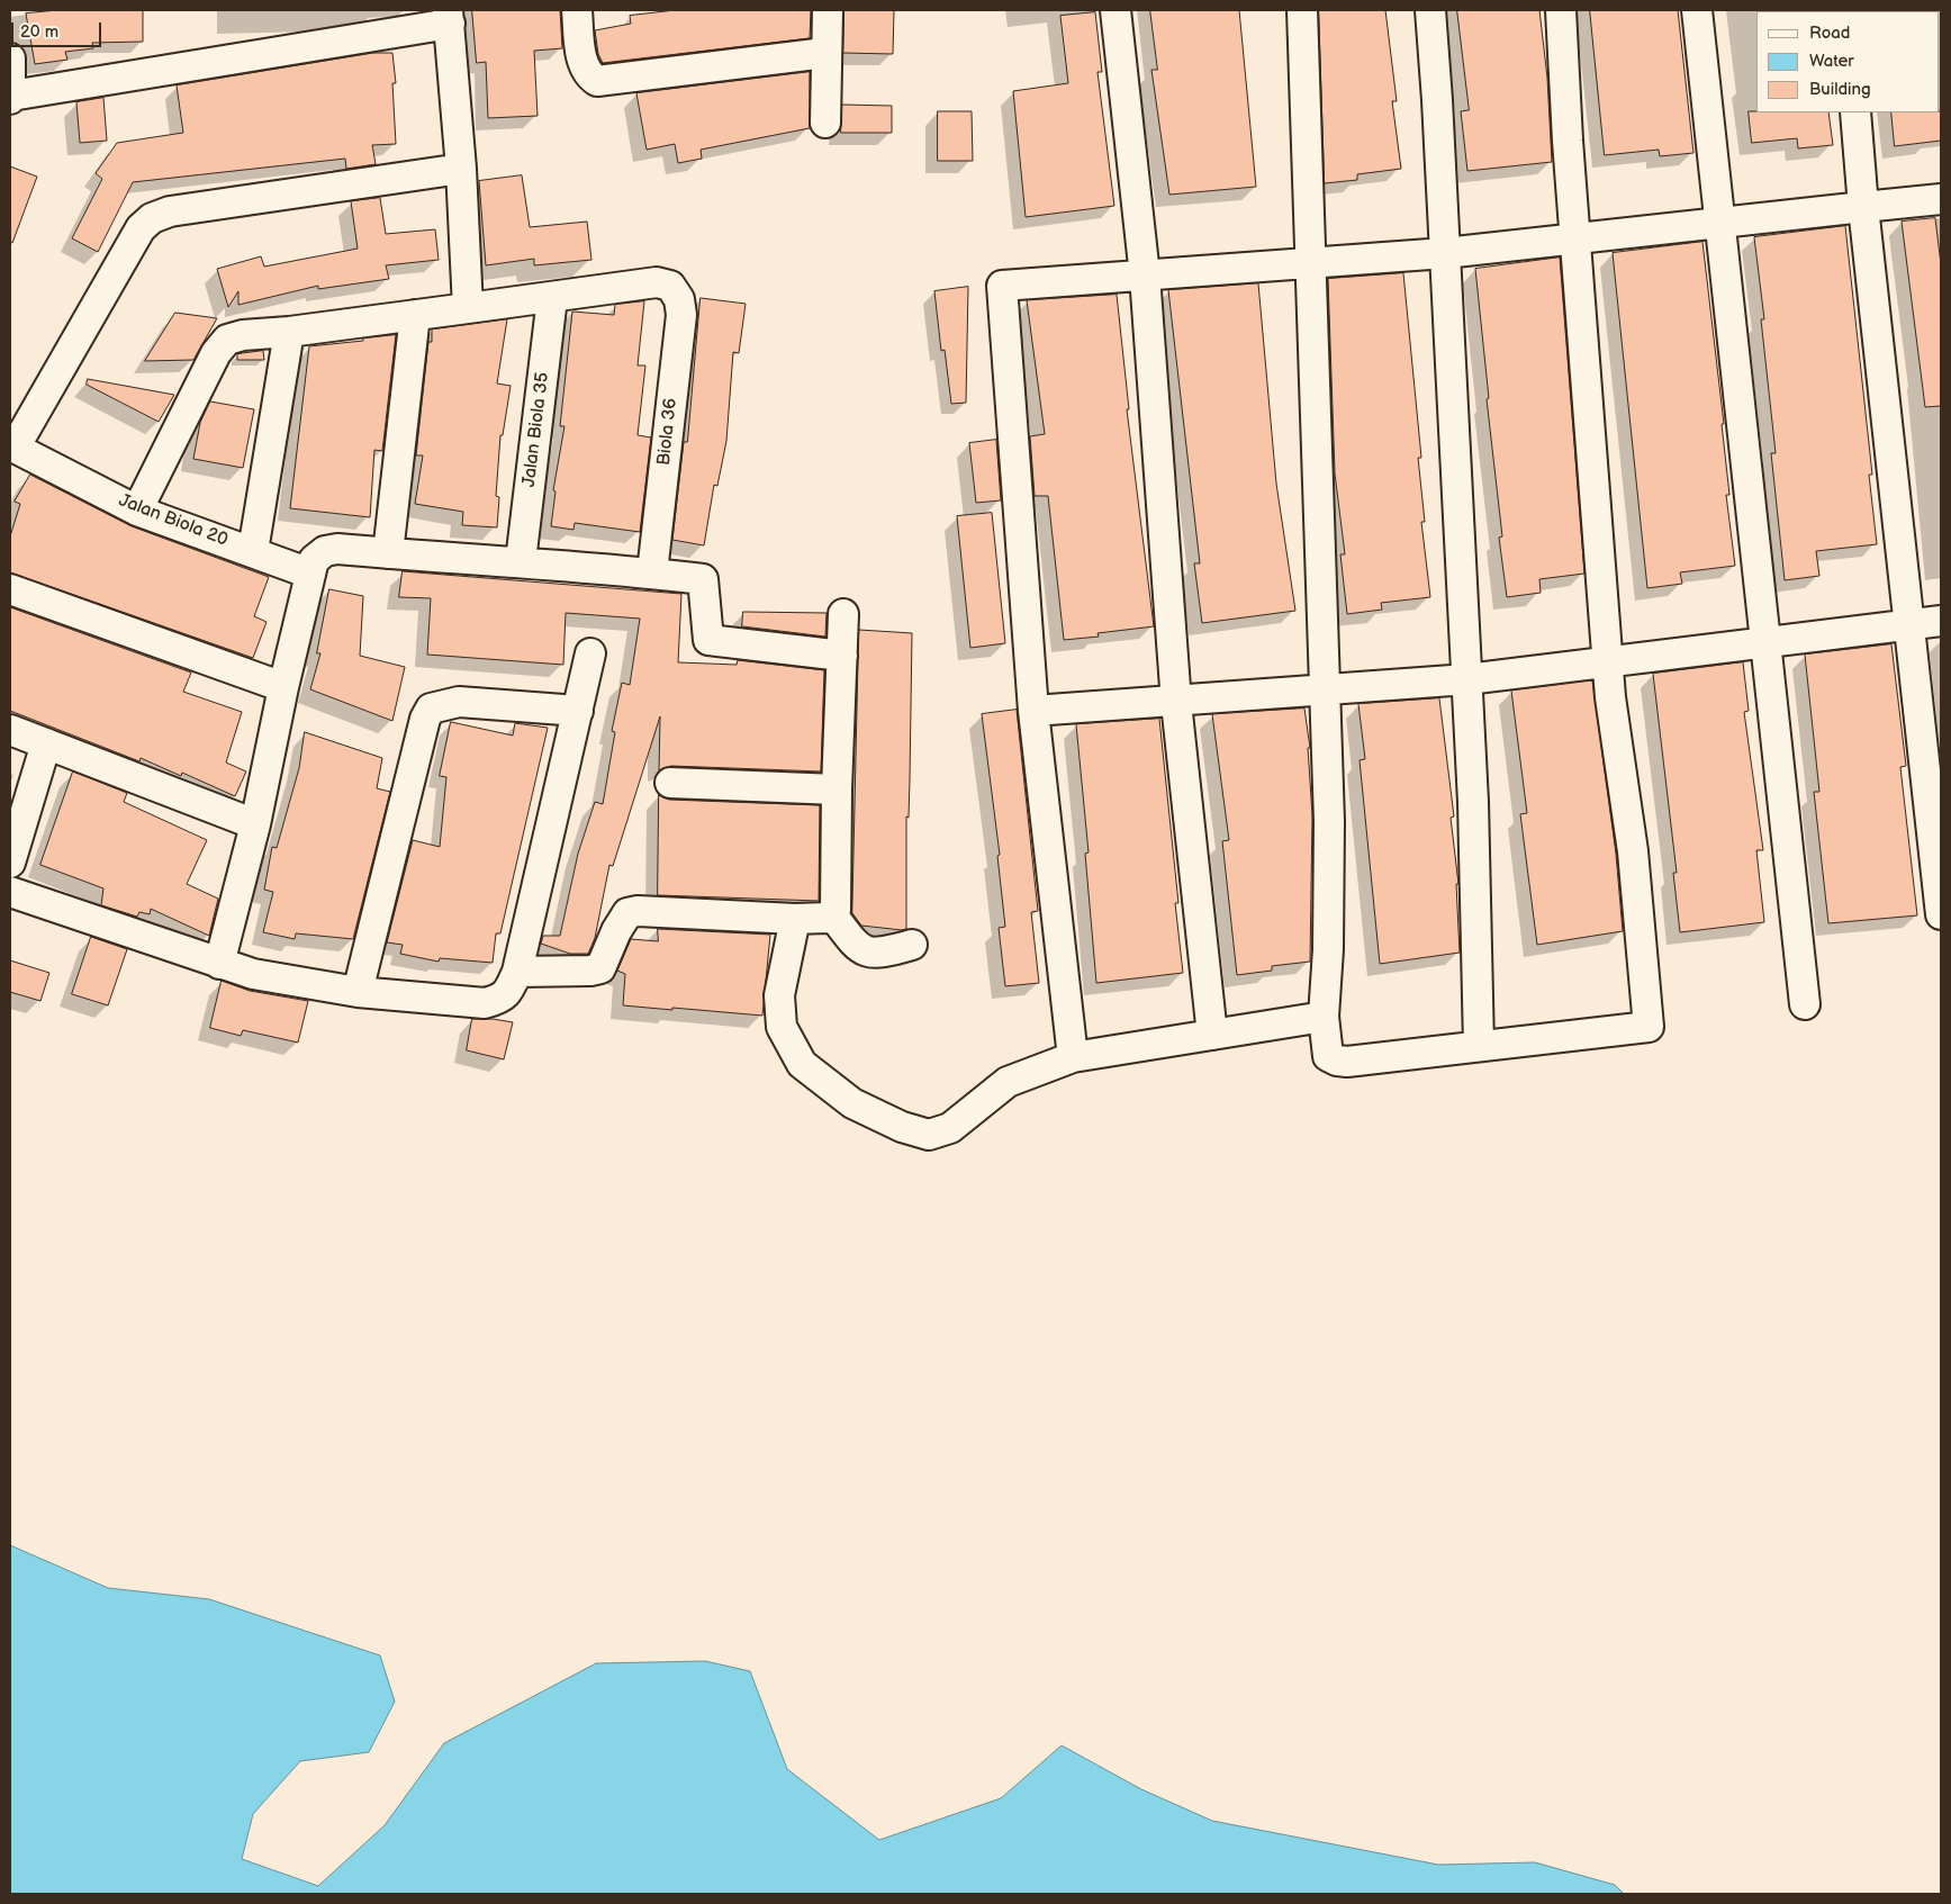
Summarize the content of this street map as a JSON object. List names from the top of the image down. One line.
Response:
{"streets":{"street":["Jalan Biola 35","Biola 36","Jalan Biola 20"]},"crossings":[["Jalan Biola 35","Biola 36"]],"legend":["Road","Water","Building"],"scale_bar":"20 m"}
